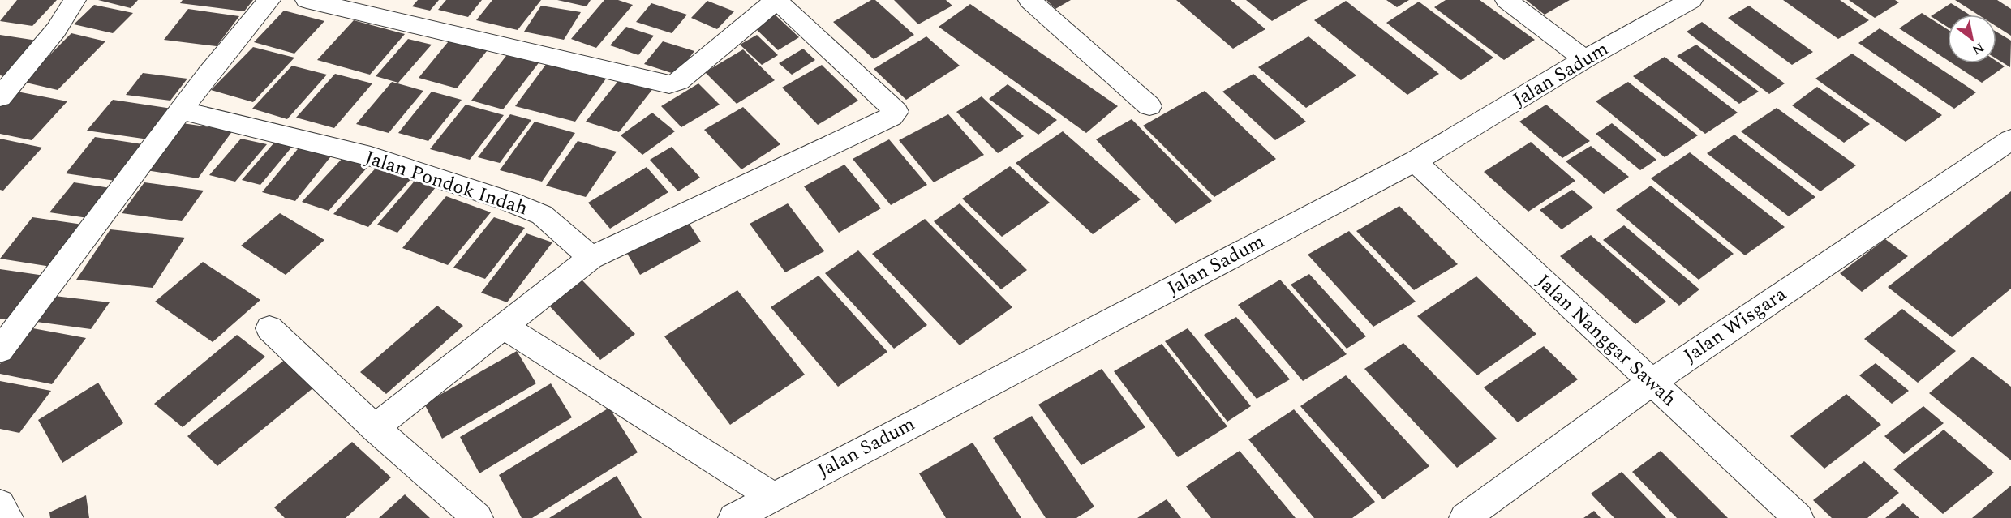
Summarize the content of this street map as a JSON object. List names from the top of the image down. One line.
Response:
{"streets":{"street":["Jalan Sadum","Jalan Pondok Indah","Jalan Wisgara","Jalan Nanggar Sawah"]},"crossings":[["Jalan Sadum","Jalan Nanggar Sawah"],["Jalan Wisgara","Jalan Nanggar Sawah"]],"north":"bottom right"}
